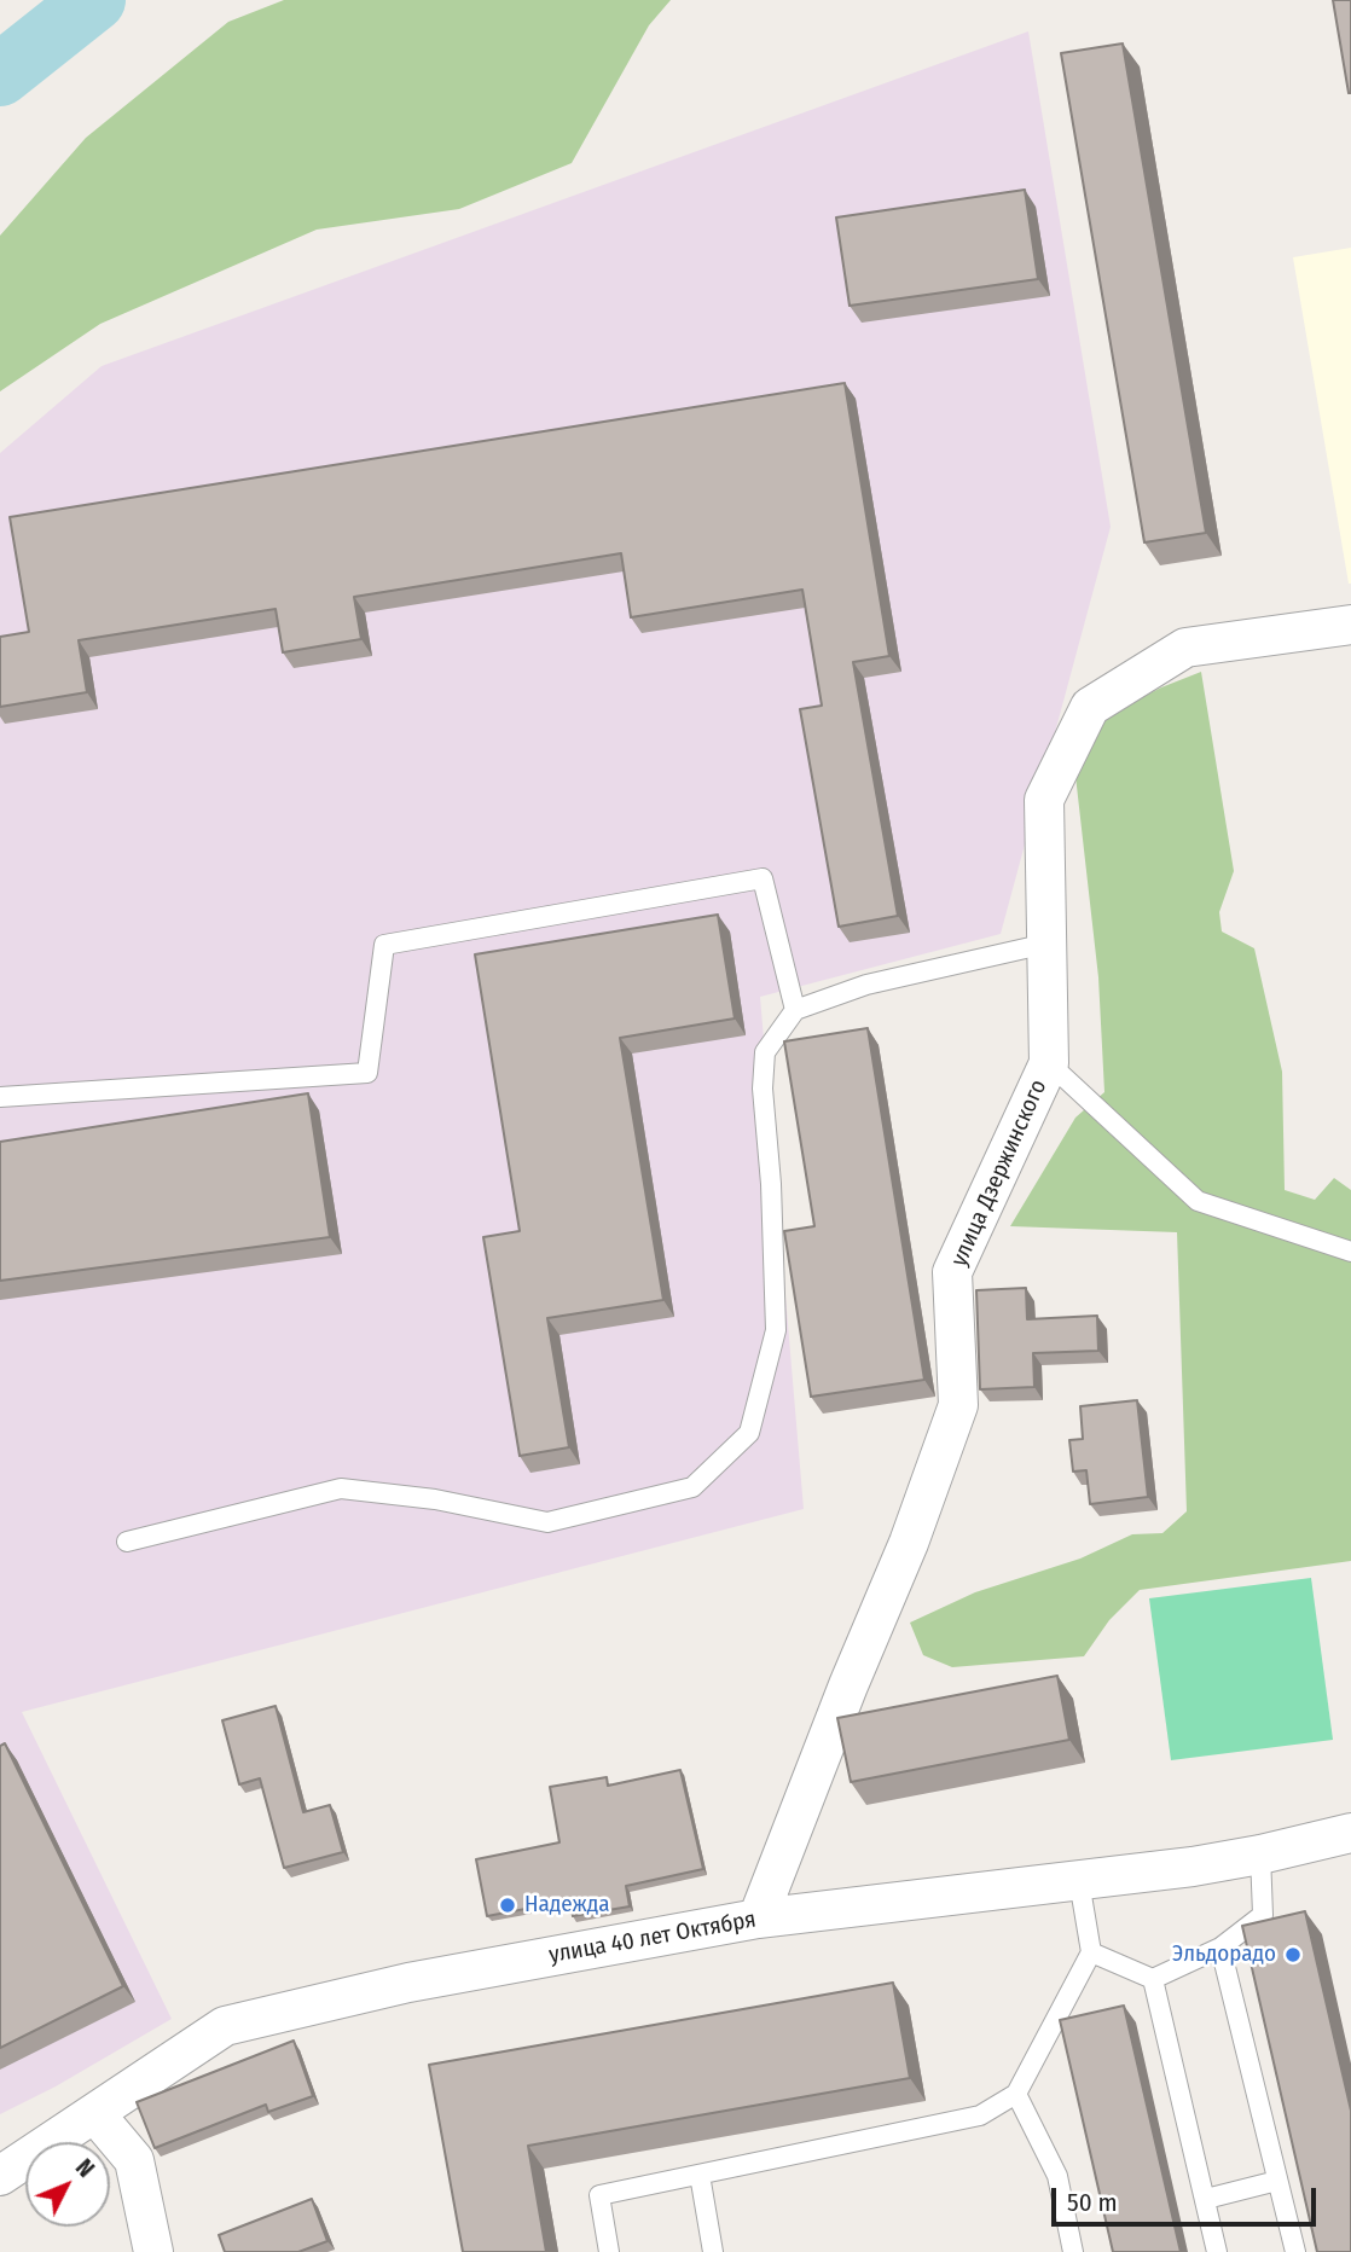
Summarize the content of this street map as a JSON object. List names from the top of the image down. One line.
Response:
{"streets":{"street":["улица Дзержинского","улица 40 лет Октября"]},"crossings":[["улица Дзержинского","улица 40 лет Октября"]],"places":["Надежда","Эльдорадо"],"scale_bar":"50 m","north":"top right"}
